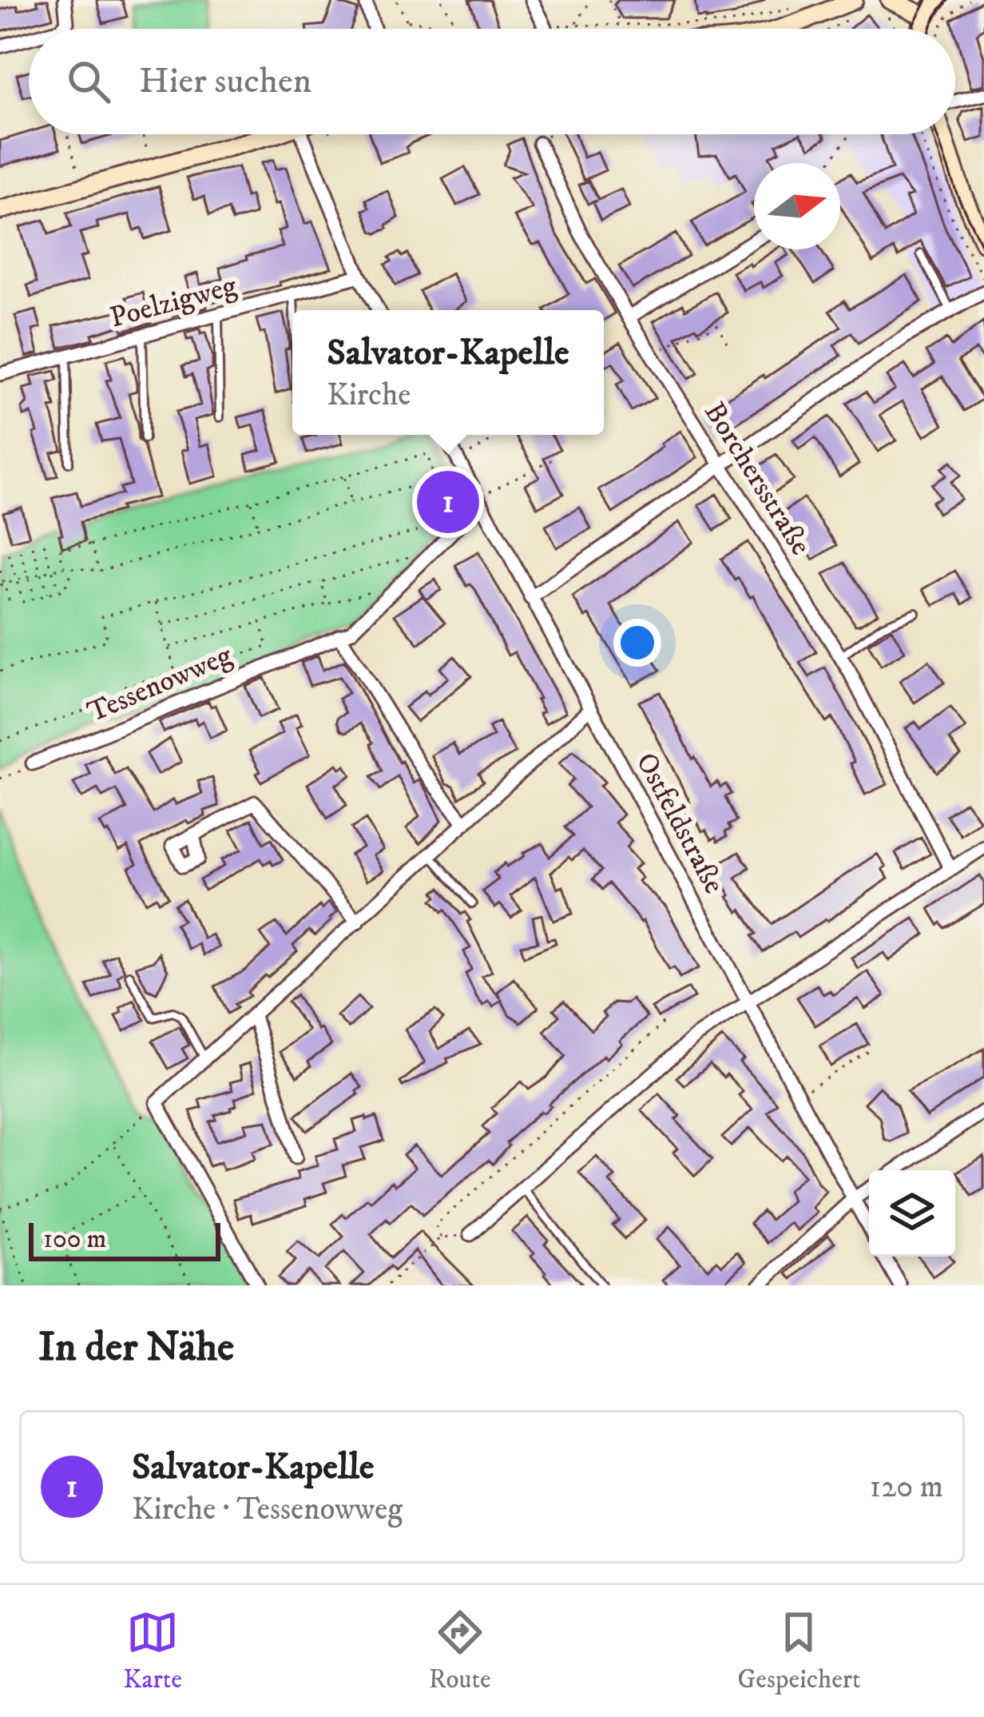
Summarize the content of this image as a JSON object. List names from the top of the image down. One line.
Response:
{"streets":{"street":["Poelzigweg","Borchersstraße","Tessenowweg","Ostfeldstraße"]},"crossings":[["Tessenowweg","Ostfeldstraße"]],"scale_bar":"100 m","north":"right","page":{"search":"Hier suchen","popup":["Salvator-Kapelle","Kirche"],"pins":"1","scale":"100 m","heading":"In der Nähe","list":[{"mark":"1","name":"Salvator-Kapelle","note":"Kirche · Tessenowweg","value":"120 m"}],"nav":["Karte","Route","Gespeichert"]}}
